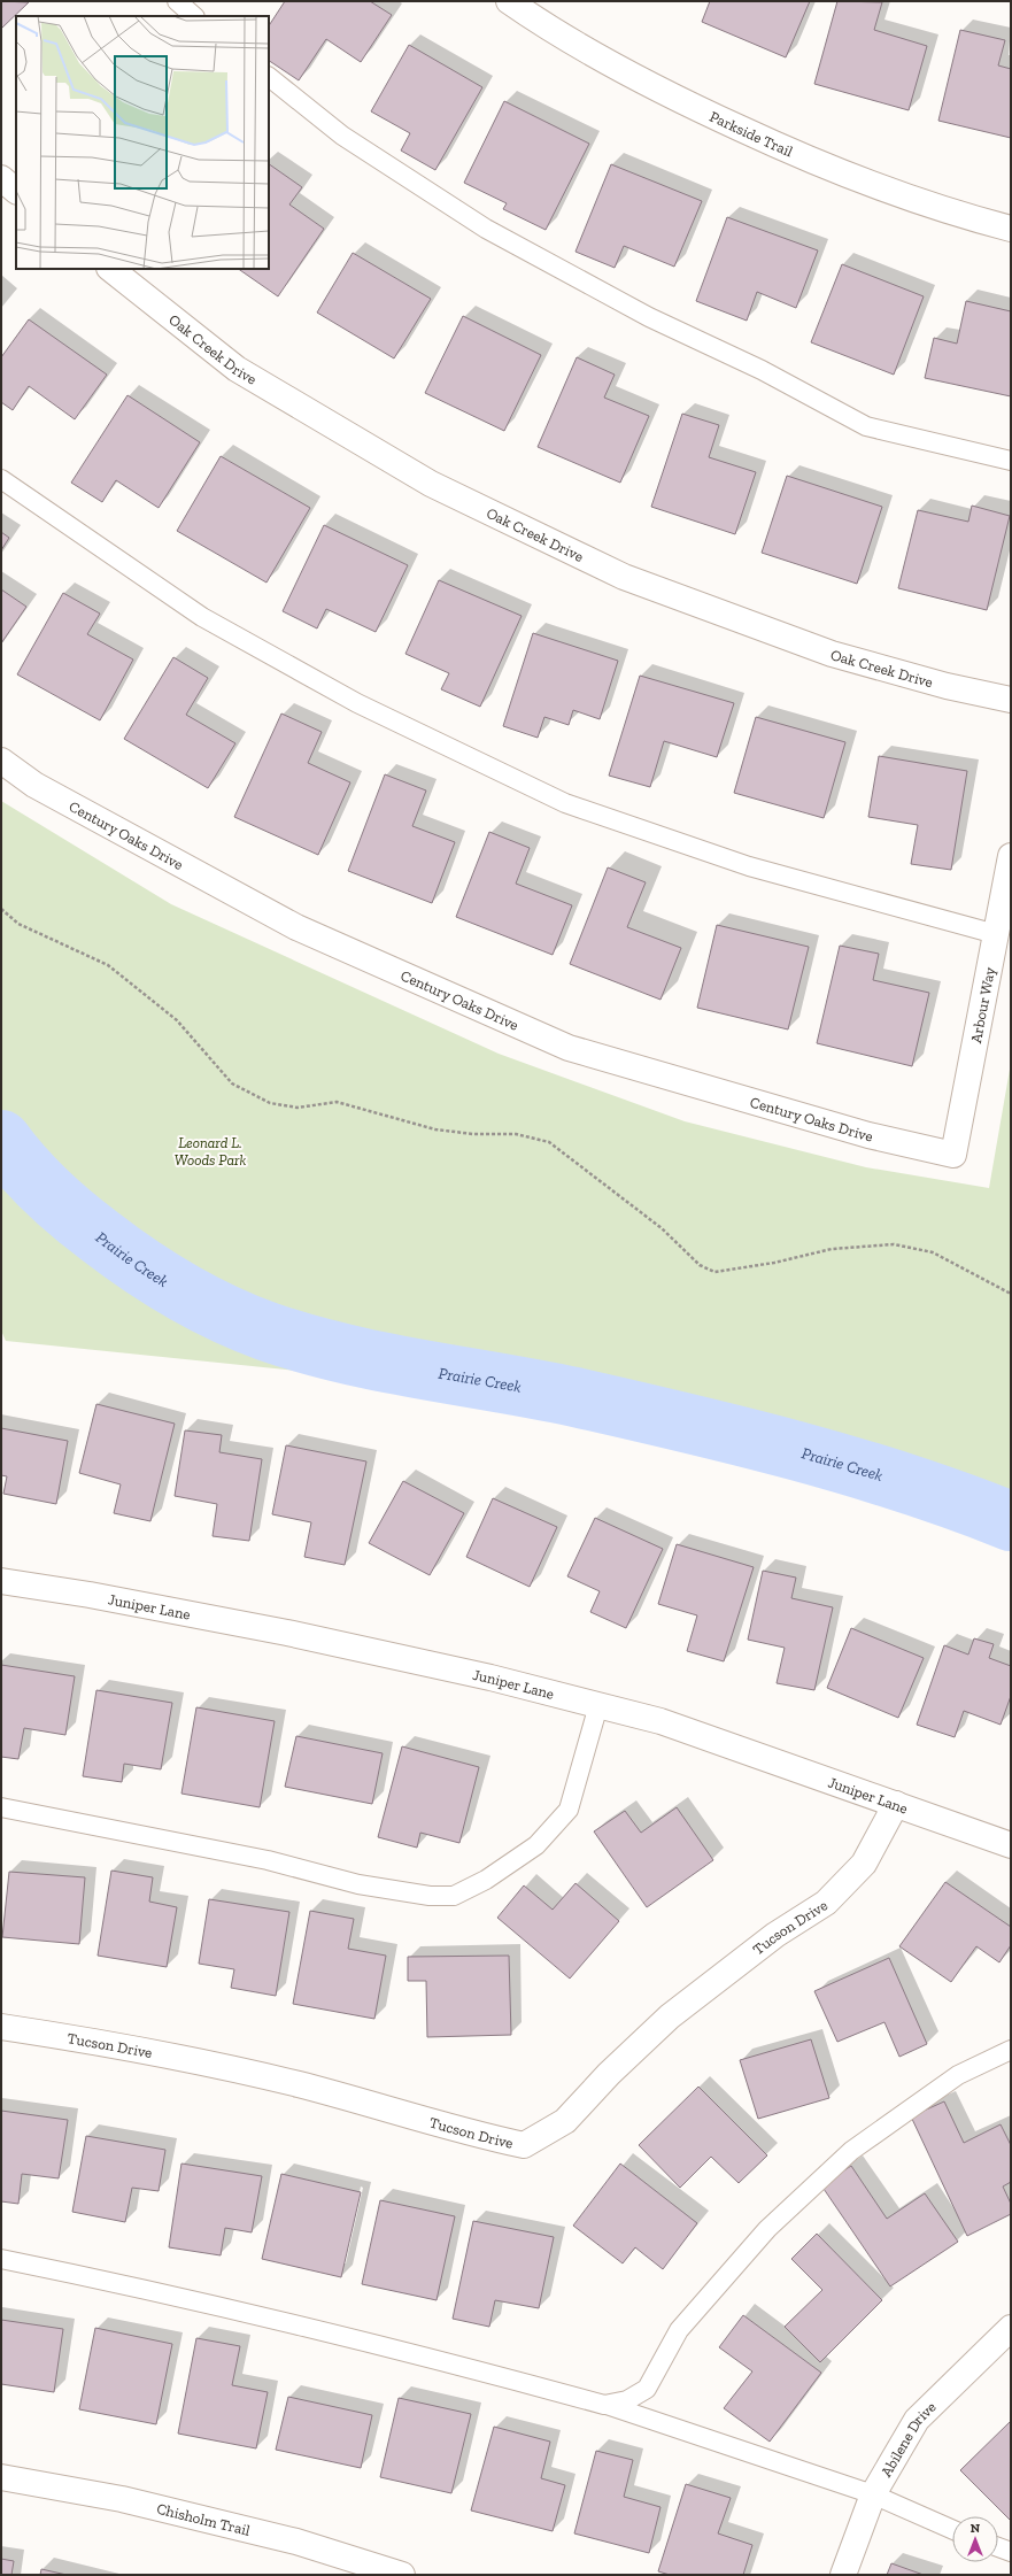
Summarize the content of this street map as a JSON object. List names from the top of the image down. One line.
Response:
{"streets":{"street":["Parkside Trail","Oak Creek Drive","Century Oaks Drive","Arbour Way","Juniper Lane","Tucson Drive","Abilene Drive","Chisholm Trail"]},"crossings":[["Century Oaks Drive","Arbour Way"],["Juniper Lane","Tucson Drive"]],"water":["Prairie Creek"],"parks":["Leonard L. Woods Park"],"north":"top"}
